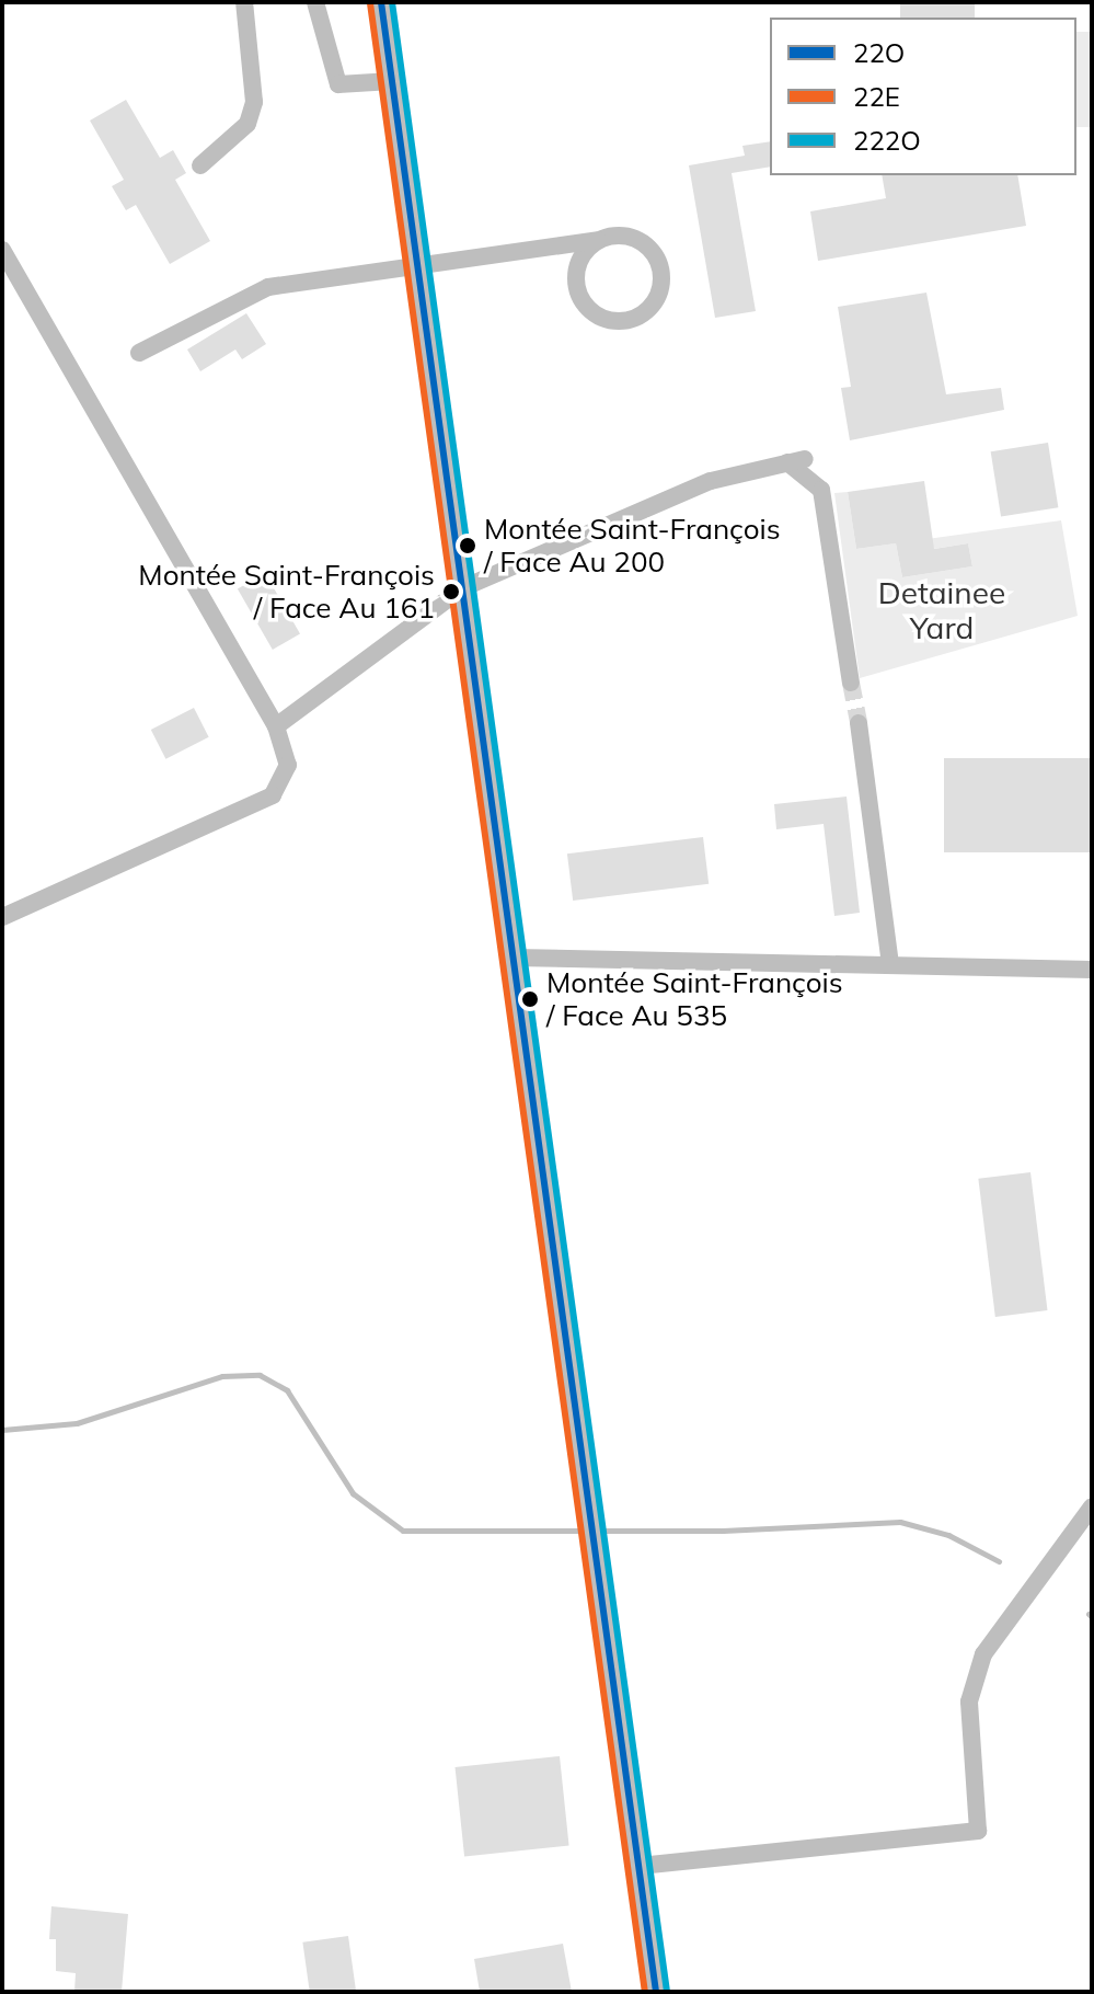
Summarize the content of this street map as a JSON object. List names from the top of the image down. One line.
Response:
{"parks":["Detainee Yard"],"places":["Montée Saint-François / Face Au 200","Montée Saint-François / Face Au 161","Montée Saint-François / Face Au 535"],"lines":["transit line 22O","transit line 222O","transit line 22E"],"legend":["22O","22E","222O"]}
